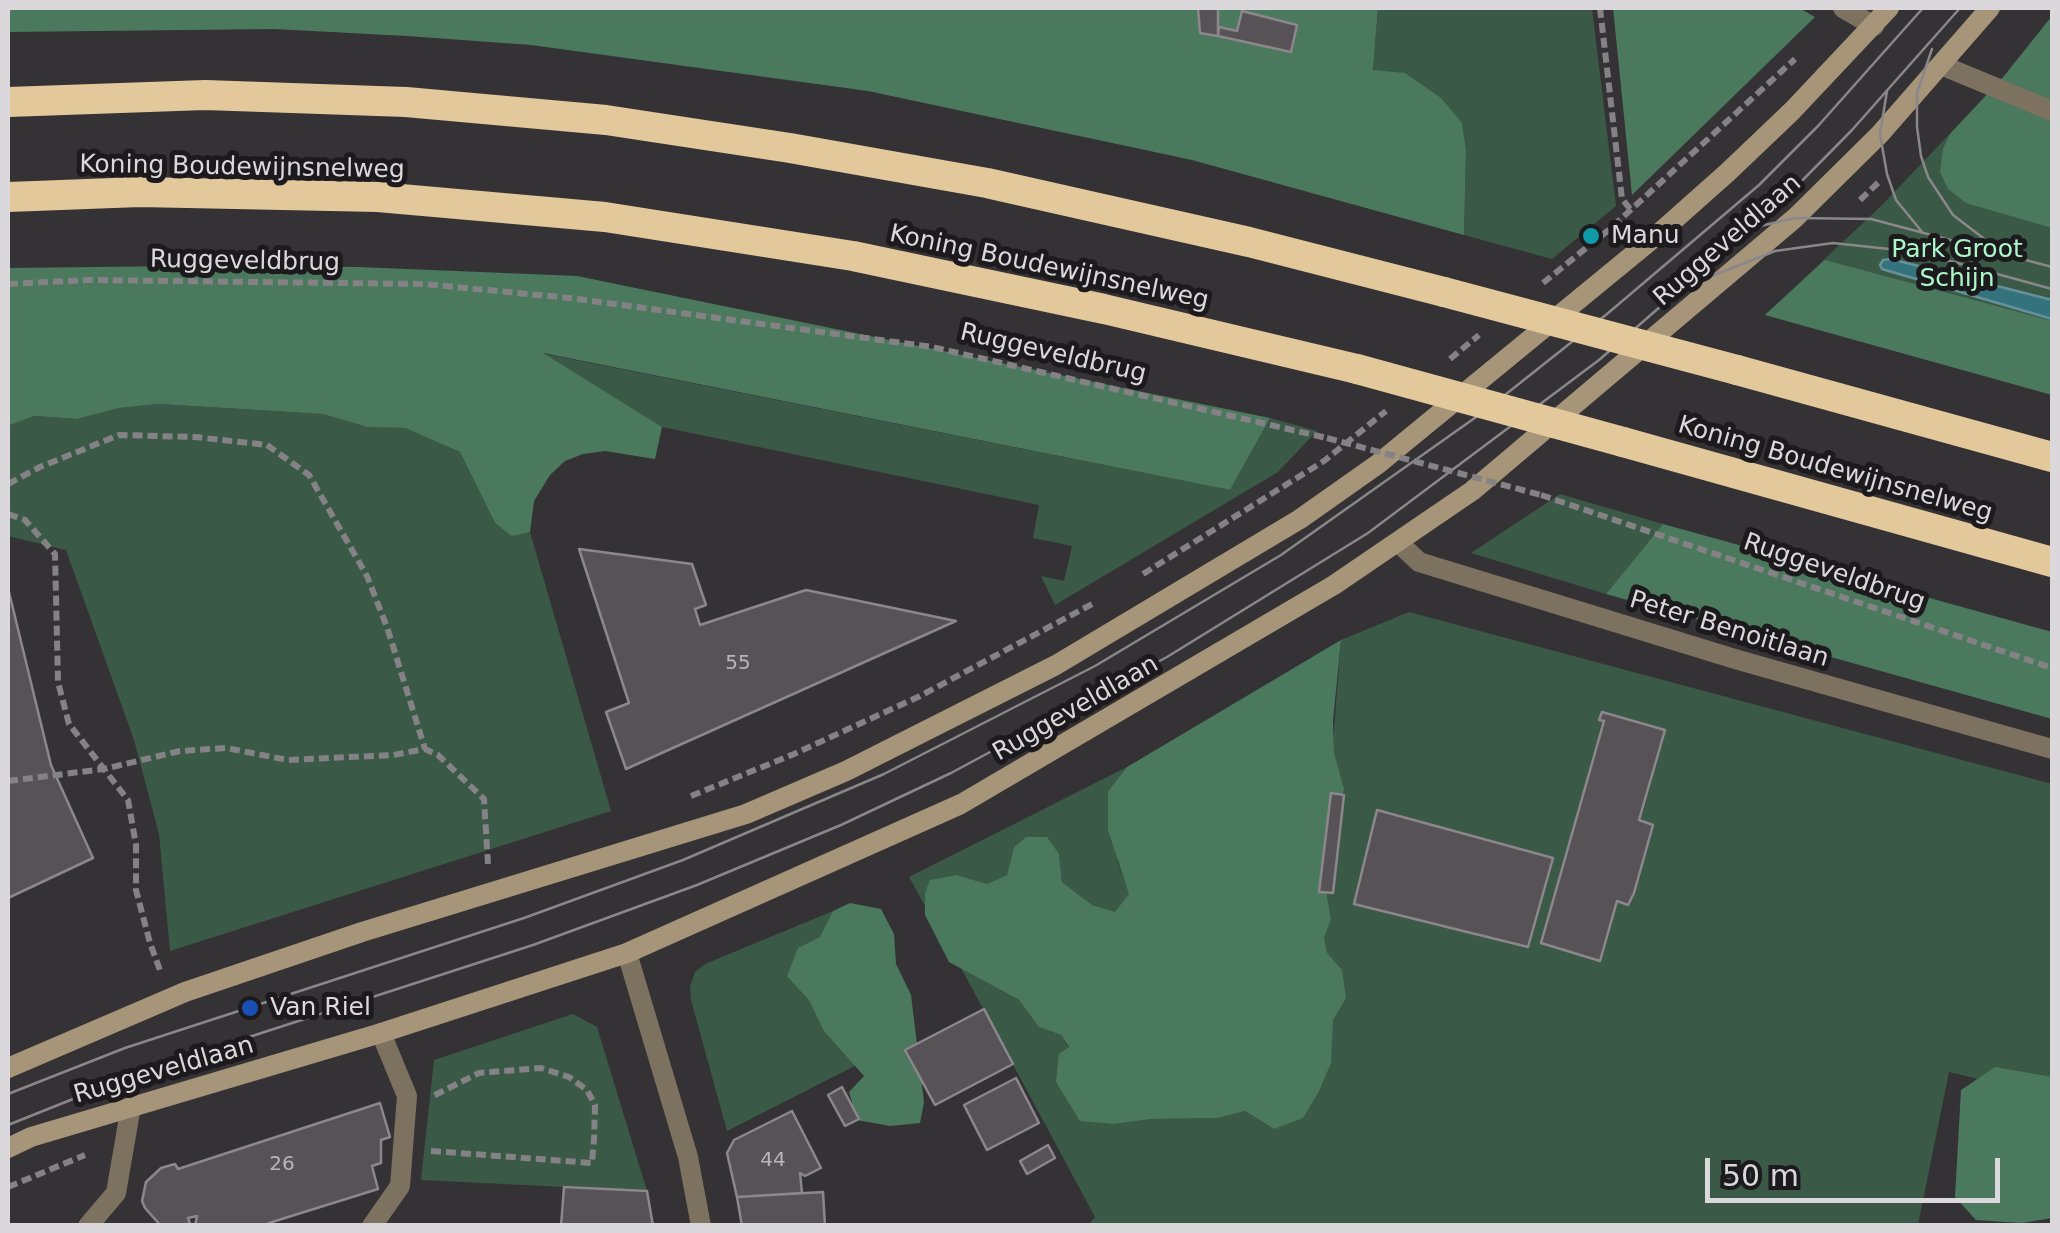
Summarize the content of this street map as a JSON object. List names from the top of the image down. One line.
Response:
{"streets":{"highway":["Koning Boudewijnsnelweg"],"street":["Ruggeveldlaan","Peter Benoitlaan"],"path":["Ruggeveldbrug"]},"crossings":[["Ruggeveldlaan","Peter Benoitlaan"]],"parks":["Park Groot Schijn"],"places":["Manu","Van Riel"],"house_numbers":["55","44","26"],"scale_bar":"50 m"}
